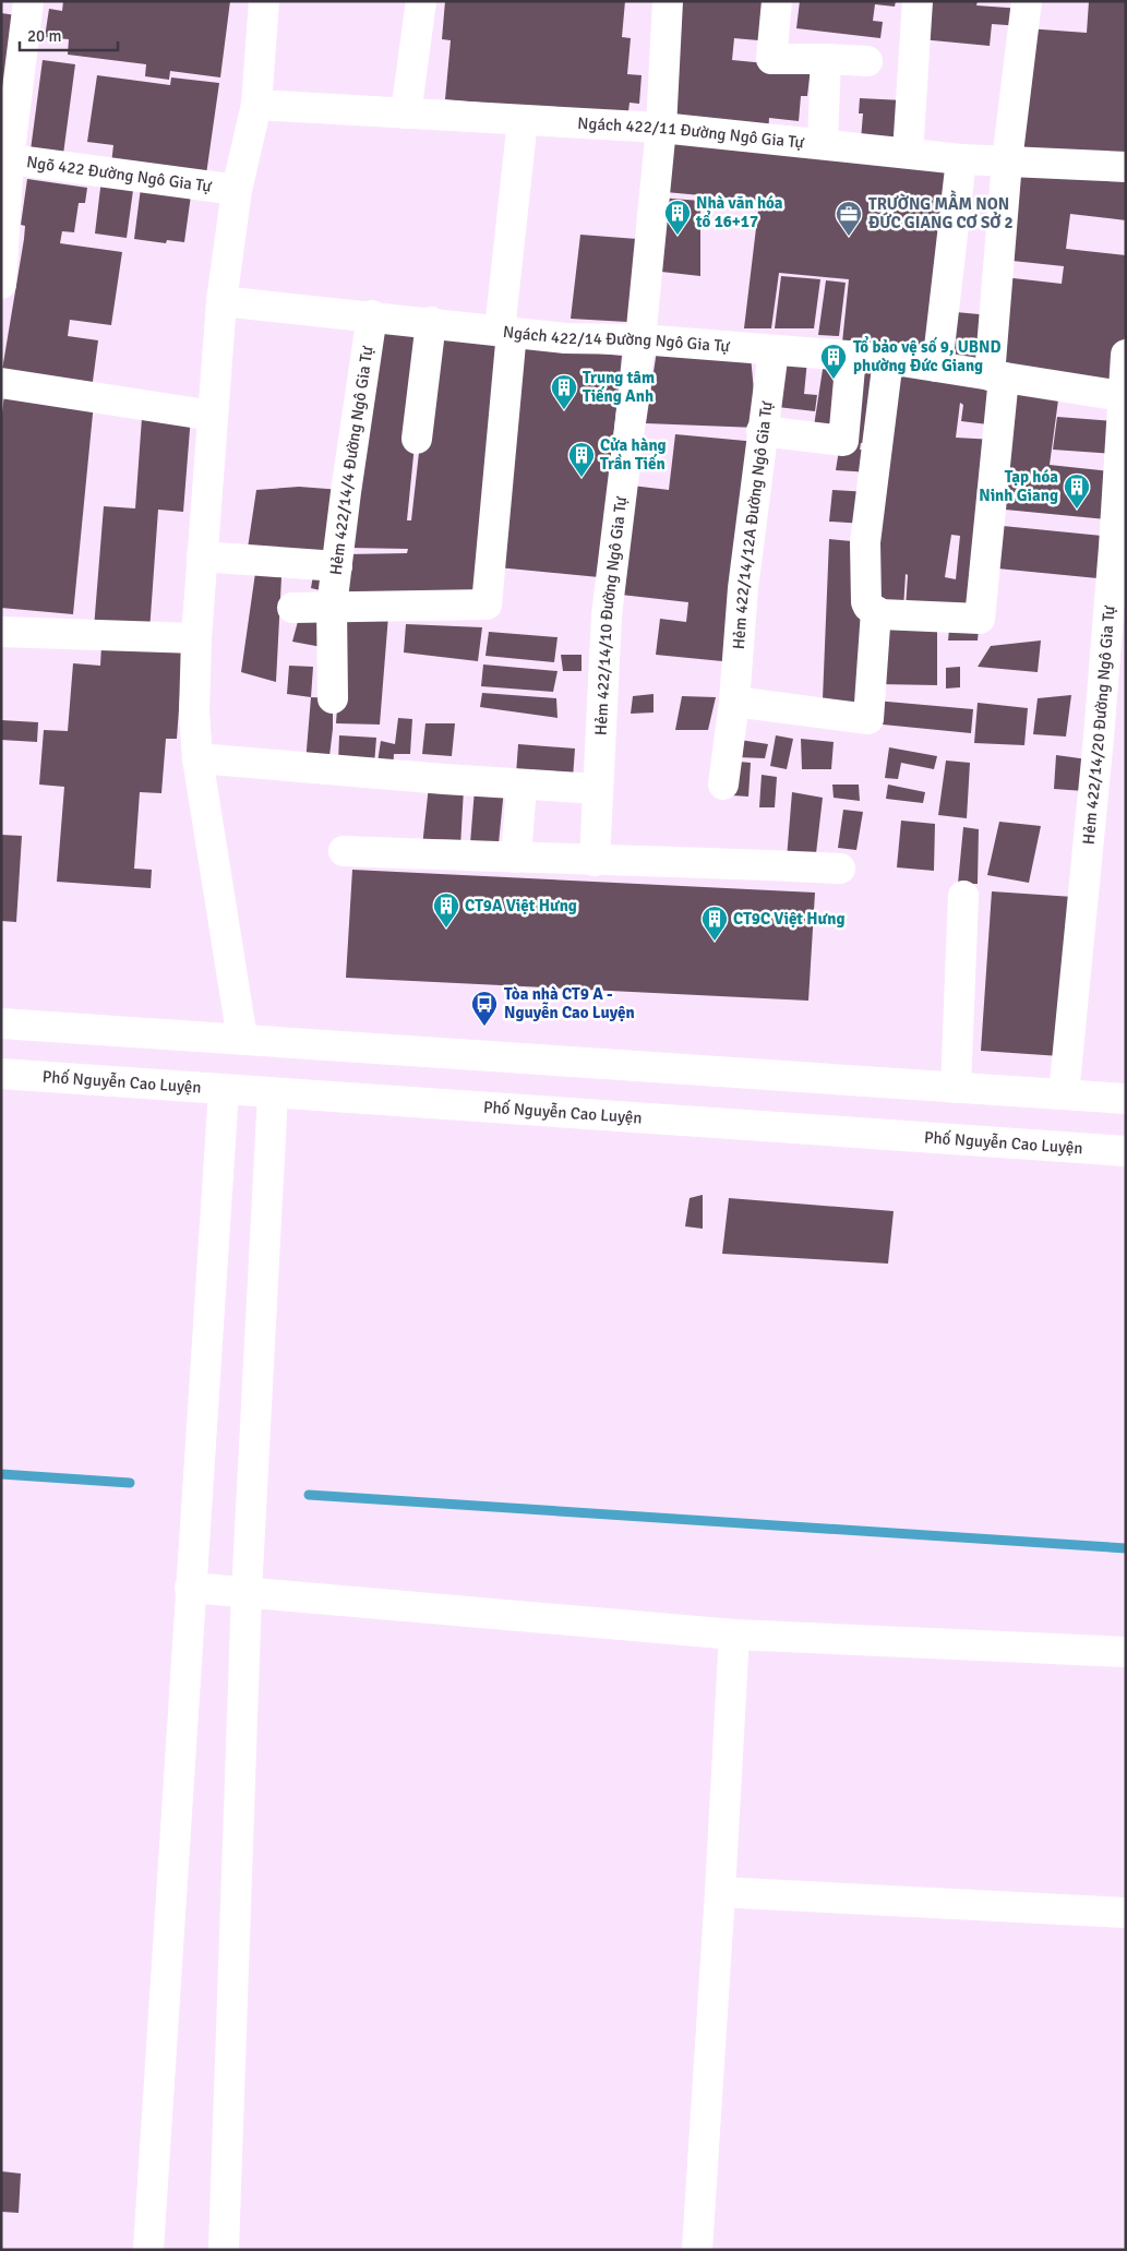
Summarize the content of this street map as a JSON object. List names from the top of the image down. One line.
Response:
{"streets":{"street":["Ngách 422/11 Đường Ngô Gia Tự","Ngõ 422 Đường Ngô Gia Tự","Ngách 422/14 Đường Ngô Gia Tự","Hẻm 422/14/4 Đường Ngô Gia Tự","Hẻm 422/14/12A Đường Ngô Gia Tự","Hẻm 422/14/10 Đường Ngô Gia Tự","Hẻm 422/14/20 Đường Ngô Gia Tự","Phố Nguyễn Cao Luyện"]},"crossings":[["Ngách 422/11 Đường Ngô Gia Tự","Hẻm 422/14/10 Đường Ngô Gia Tự"],["Ngách 422/14 Đường Ngô Gia Tự","Hẻm 422/14/4 Đường Ngô Gia Tự"],["Ngách 422/14 Đường Ngô Gia Tự","Hẻm 422/14/12A Đường Ngô Gia Tự"],["Ngách 422/14 Đường Ngô Gia Tự","Hẻm 422/14/10 Đường Ngô Gia Tự"],["Ngách 422/14 Đường Ngô Gia Tự","Hẻm 422/14/20 Đường Ngô Gia Tự"]],"places":{"building":["Nhà văn hóa tổ 16+17","Tổ bảo vệ số 9, UBND phường Đức Giang","Trung tâm Tiếng Anh","Cửa hàng Trần Tiến","Tạp hóa Ninh Giang","CT9A Việt Hưng","CT9C Việt Hưng"],"office":["TRƯỜNG MẦM NON ĐỨC GIANG CƠ SỞ 2"],"bus stop":["Tòa nhà CT9 A - Nguyễn Cao Luyện"]},"scale_bar":"20 m"}
